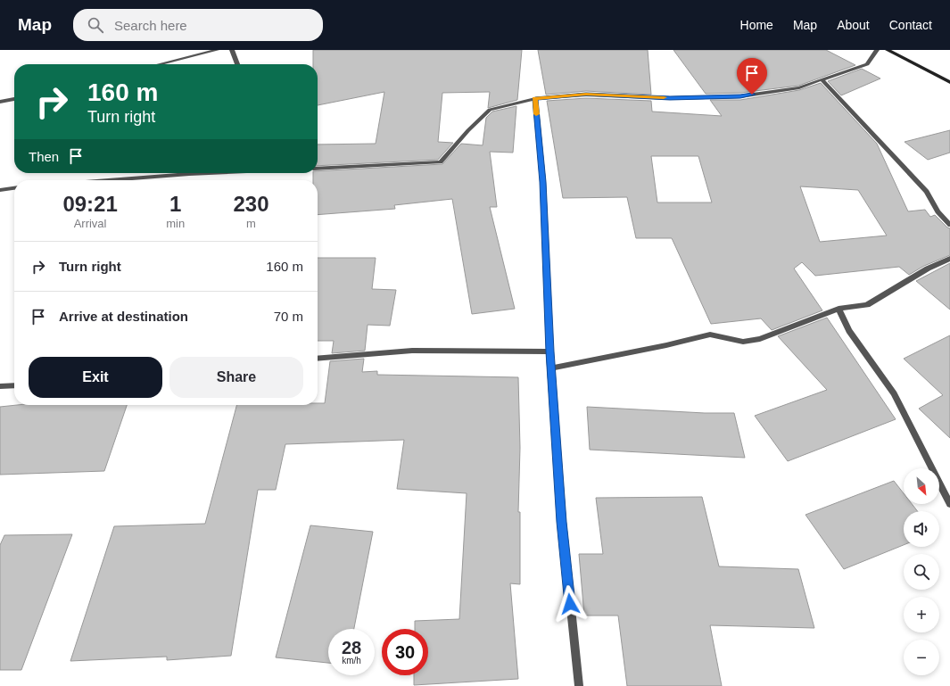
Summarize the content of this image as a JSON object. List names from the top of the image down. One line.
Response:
{"north":"bottom right","page":{"header":"Map","search":"Search here","nav":["Home","Map","About","Contact"],"turn":["160 m","Turn right"],"then":"Then","eta":["09:21","Arrival","1","min","230","m"],"list":[{"name":"Turn right","value":"160 m"},{"name":"Arrive at destination","value":"70 m"}],"buttons":["Exit","Share"],"map_buttons":["+","−"],"speed":"28 km/h","limit":"30"}}
